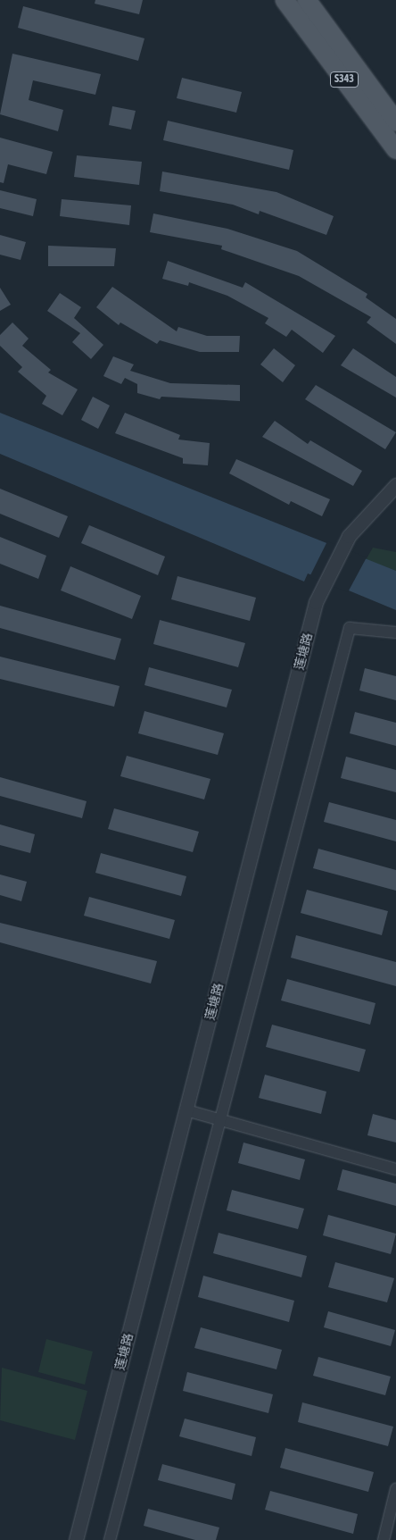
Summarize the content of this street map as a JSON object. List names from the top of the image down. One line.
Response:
{"streets":{"main road":["S343"],"street":["莲塘路"]}}
